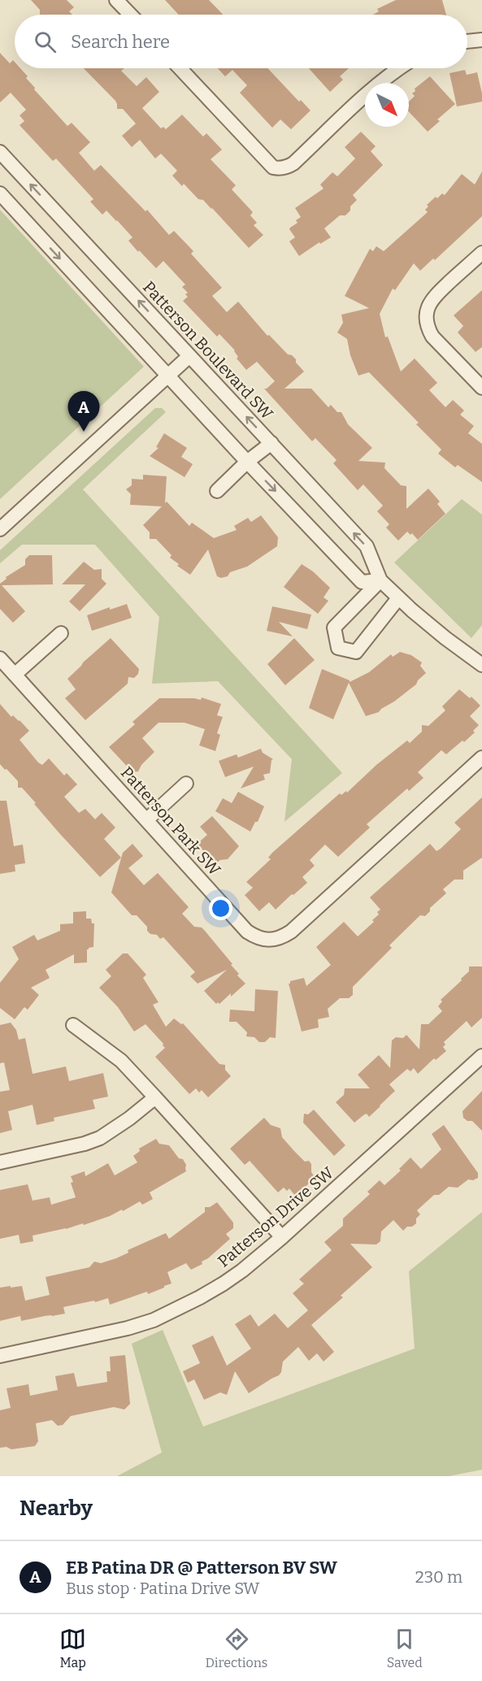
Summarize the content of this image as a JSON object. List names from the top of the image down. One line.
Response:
{"streets":{"street":["Patterson Boulevard SW","Patterson Park SW","Patterson Drive SW"]},"north":"bottom right","page":{"search":"Search here","pins":"A","heading":"Nearby","list":[{"mark":"A","name":"EB Patina DR @ Patterson BV SW","note":"Bus stop · Patina Drive SW","value":"230 m"}],"nav":["Map","Directions","Saved"]}}
